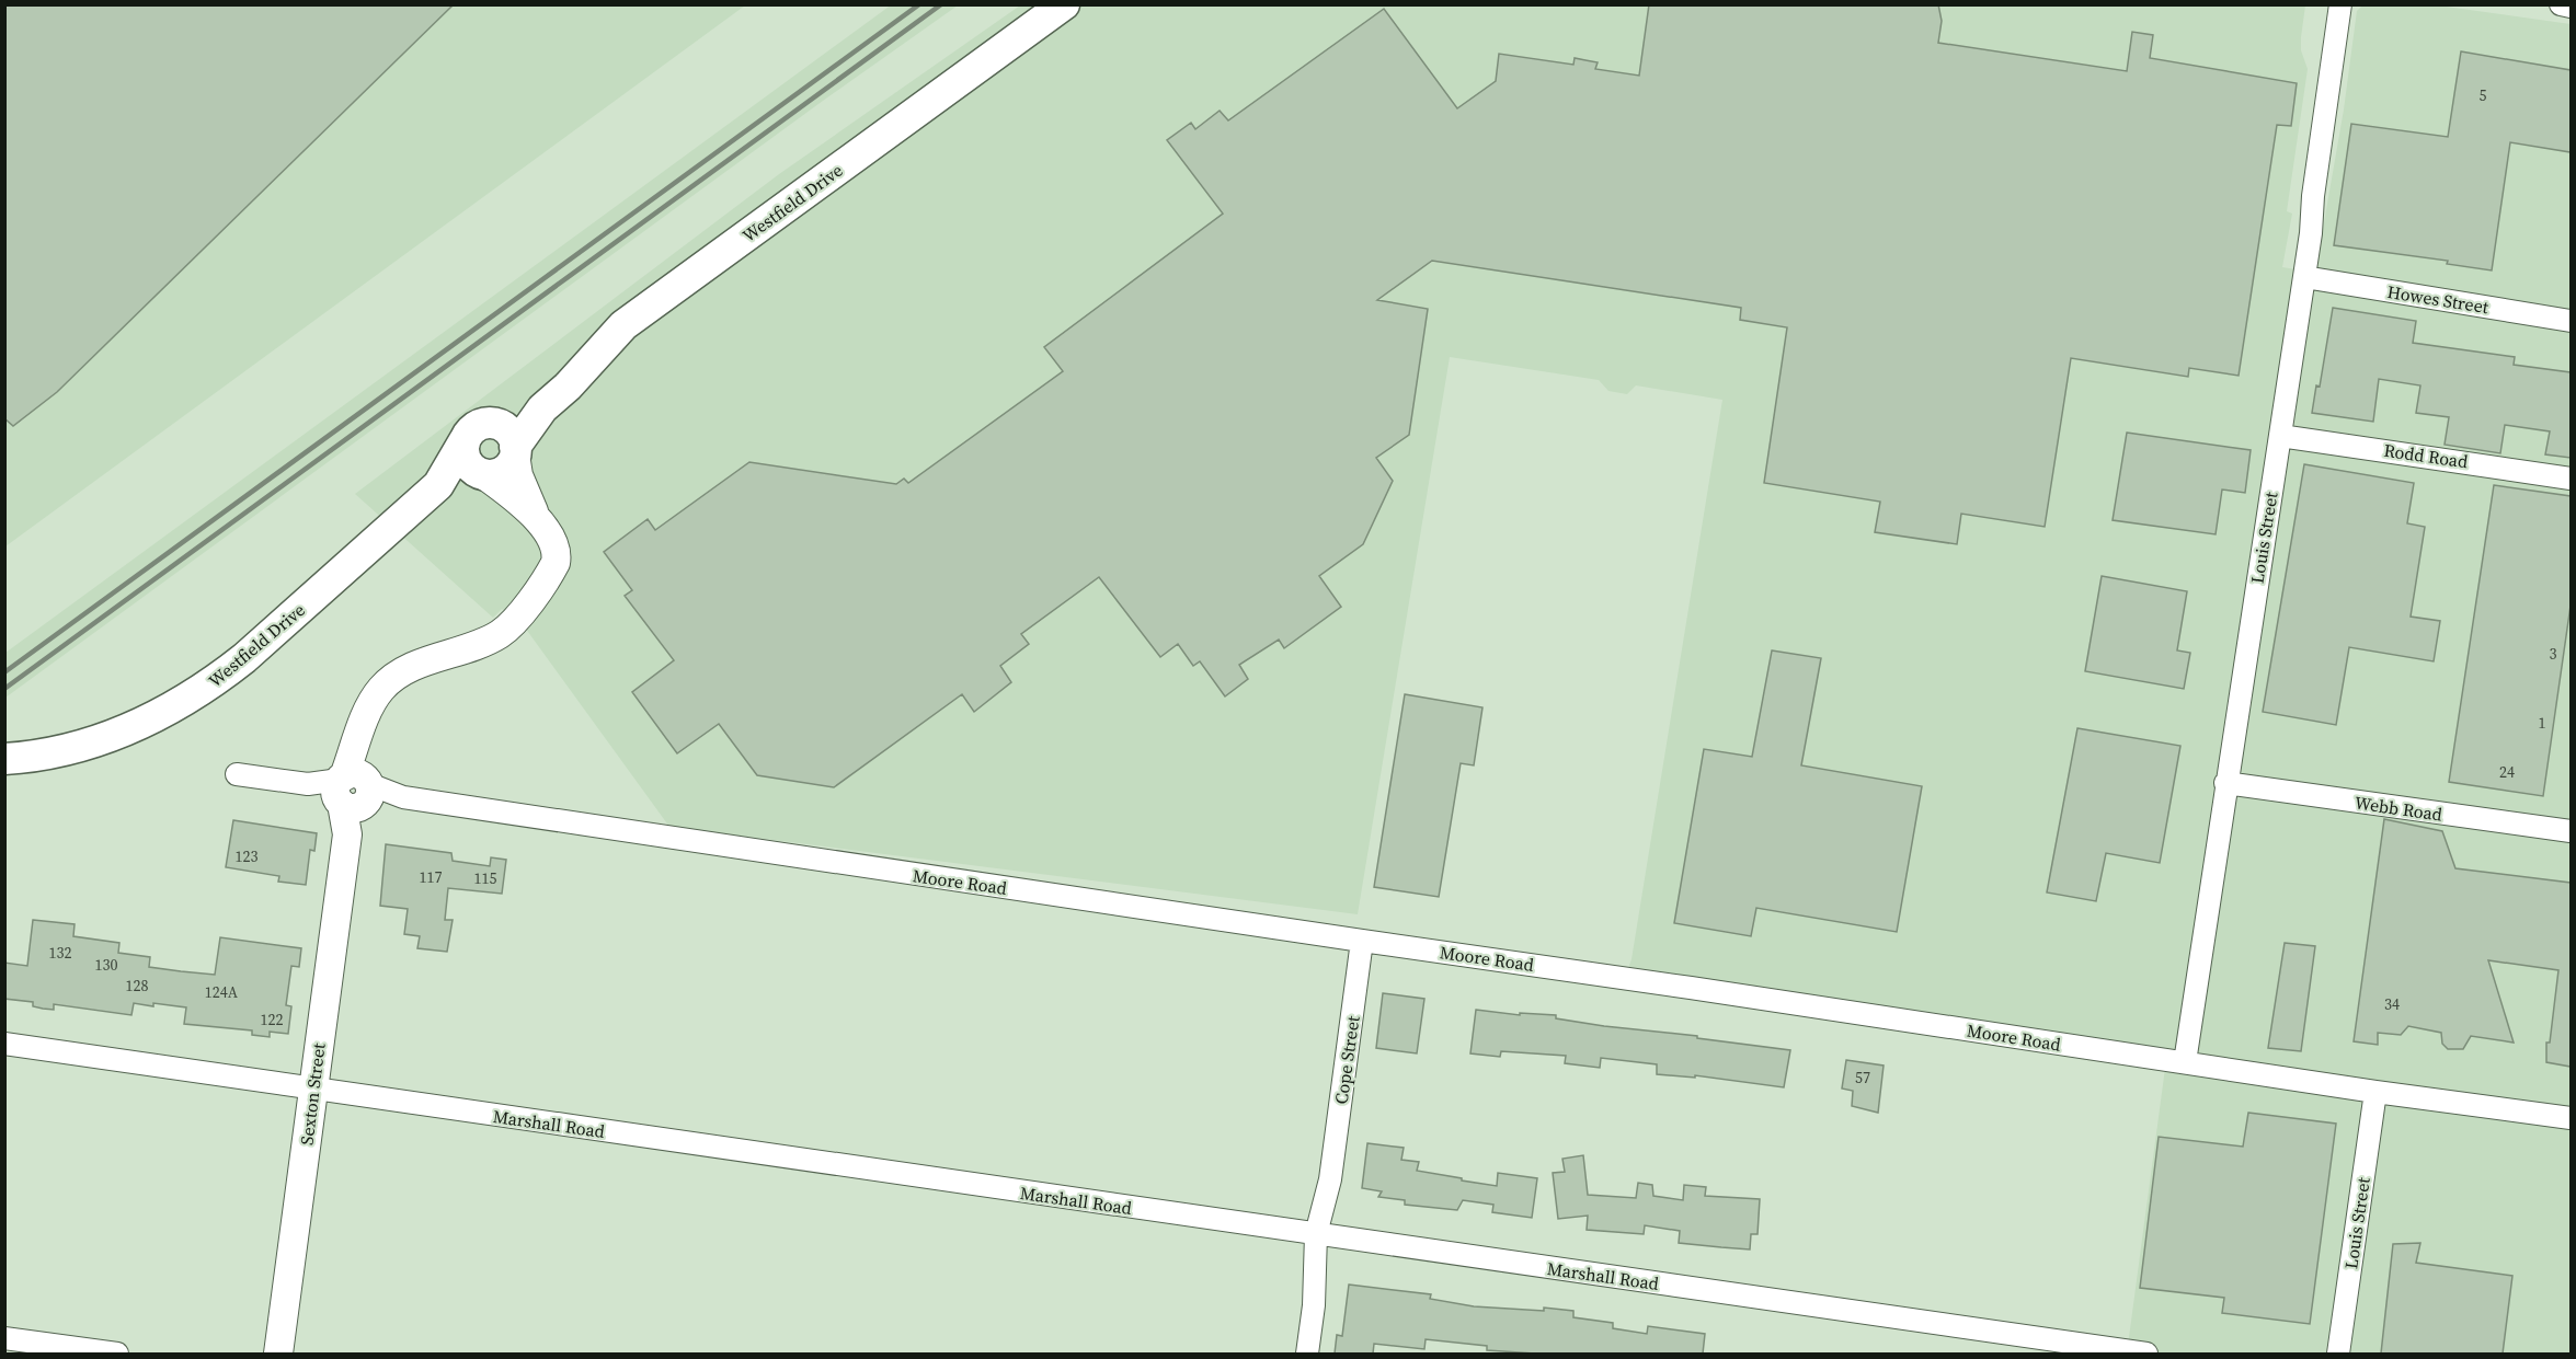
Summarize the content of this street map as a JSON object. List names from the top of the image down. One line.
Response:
{"streets":{"main road":["Westfield Drive"],"street":["Howes Street","Rodd Road","Louis Street","Webb Road","Moore Road","Cope Street","Sexton Street","Marshall Road"]},"crossings":[["Howes Street","Louis Street"],["Rodd Road","Louis Street"],["Louis Street","Webb Road"],["Louis Street","Moore Road"],["Moore Road","Cope Street"],["Moore Road","Sexton Street"],["Cope Street","Marshall Road"],["Sexton Street","Marshall Road"]],"house_numbers":["5","3","1","24","123","117","115","132","130","128","124A","34","122","57"]}
